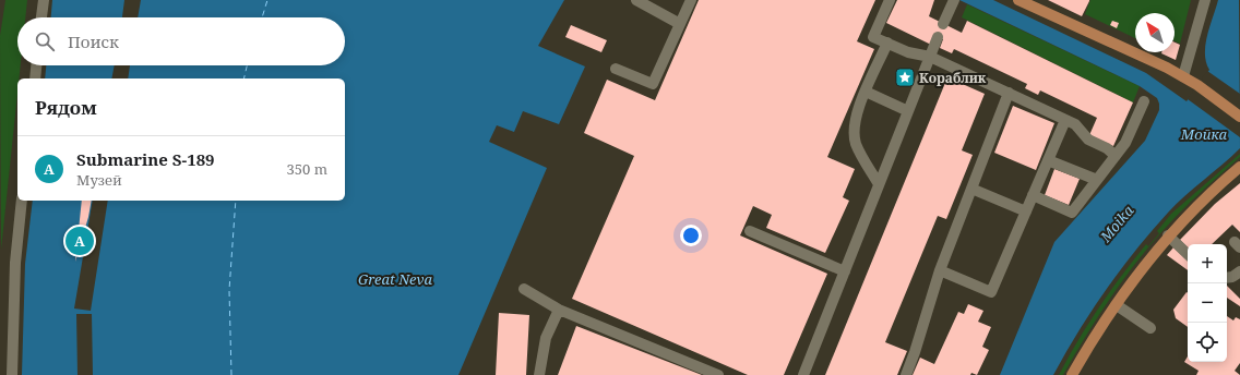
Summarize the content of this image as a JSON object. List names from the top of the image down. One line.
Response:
{"water":["Мойка","Moika","Great Neva"],"places":{"place":["Кораблик"]},"north":"top left","page":{"search":"Поиск","heading":"Рядом","list":[{"mark":"A","name":"Submarine S-189","note":"Музей","value":"350 m"}],"pins":"A","map_buttons":["+","−"]}}
